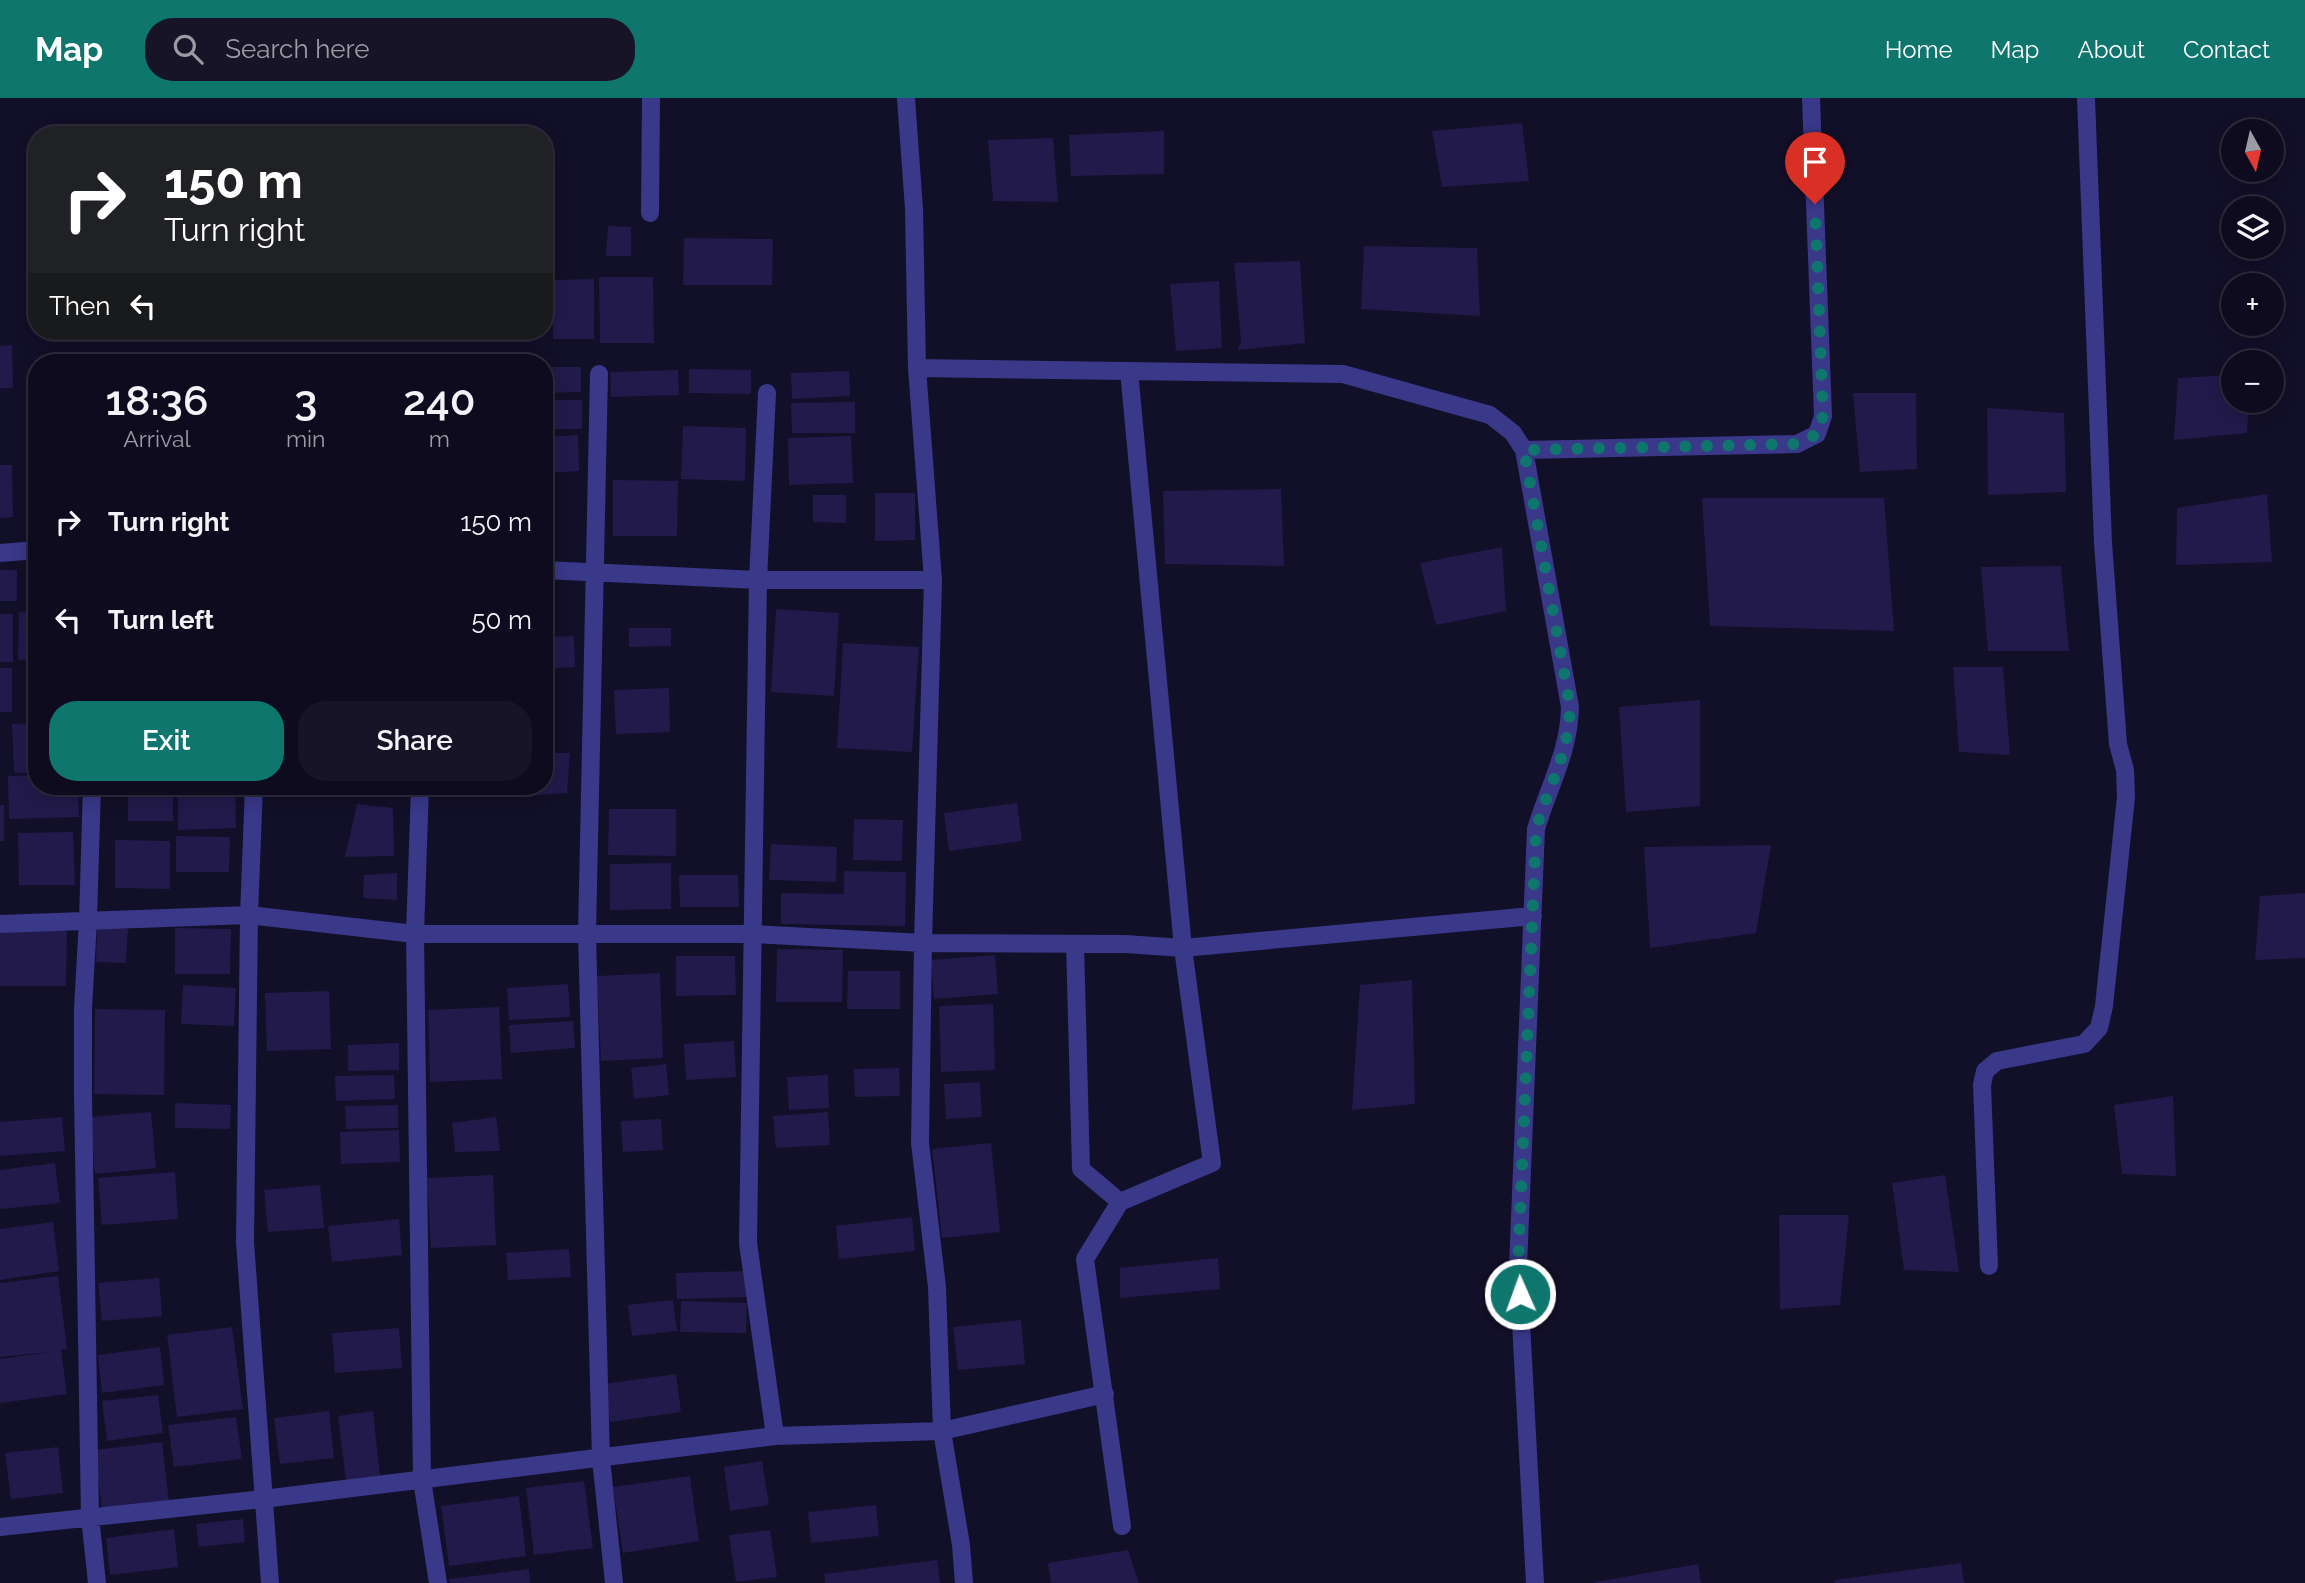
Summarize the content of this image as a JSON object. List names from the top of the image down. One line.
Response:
{"north":"bottom","page":{"header":"Map","search":"Search here","nav":["Home","Map","About","Contact"],"map_buttons":["+","−"],"turn":["150 m","Turn right"],"then":"Then","eta":["18:36","Arrival","3","min","240","m"],"list":[{"name":"Turn right","value":"150 m"},{"name":"Turn left","value":"50 m"}],"buttons":["Exit","Share"]}}
